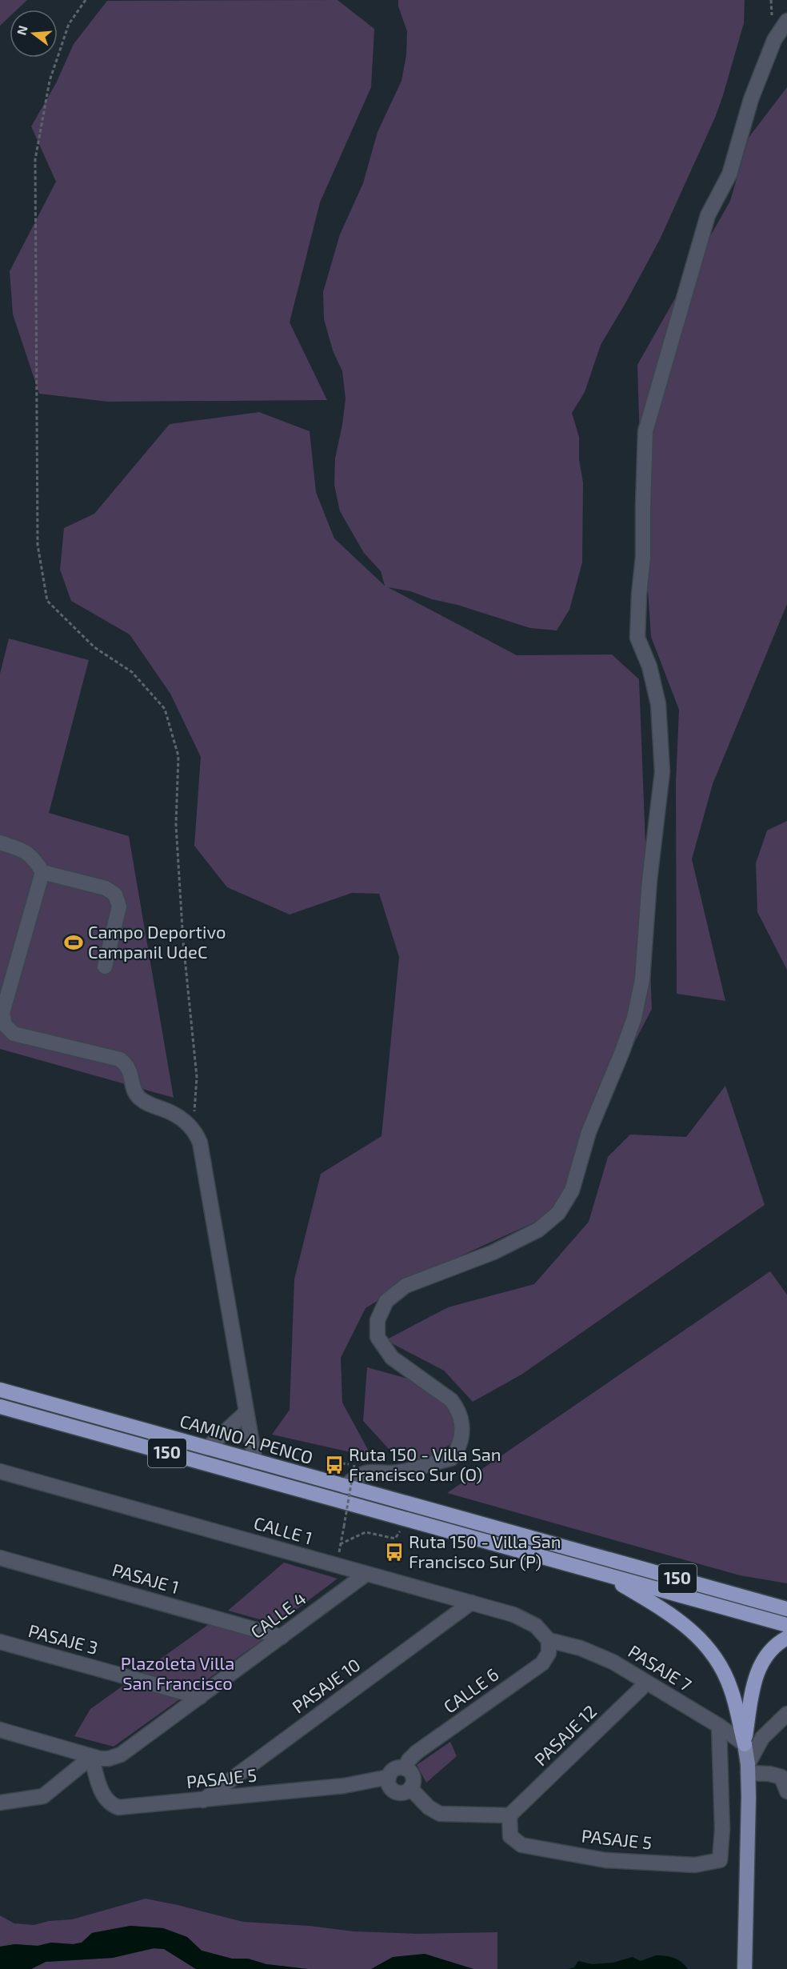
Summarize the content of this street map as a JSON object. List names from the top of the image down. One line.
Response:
{"streets":{"highway":["CAMINO A PENCO","150"],"street":["CALLE 1","PASAJE 1","CALLE 4","PASAJE 3","PASAJE 7","PASAJE 10","CALLE 6","PASAJE 12","PASAJE 5"]},"crossings":[["CALLE 1","CALLE 4"],["CALLE 1","PASAJE 7"],["CALLE 1","PASAJE 10"],["CALLE 1","CALLE 6"],["PASAJE 1","CALLE 4"],["CALLE 4","PASAJE 3"],["CALLE 4","PASAJE 5"],["PASAJE 7","CALLE 6"],["PASAJE 7","PASAJE 12"],["PASAJE 7","PASAJE 5"],["PASAJE 10","PASAJE 5"],["CALLE 6","PASAJE 5"],["PASAJE 12","PASAJE 5"]],"parks":["Plazoleta Villa San Francisco"],"places":{"sports":["Campo Deportivo Campanil UdeC"],"bus stop":["Ruta 150 - Villa San Francisco Sur (O)","Ruta 150 - Villa San Francisco Sur (P)"]},"north":"left"}
